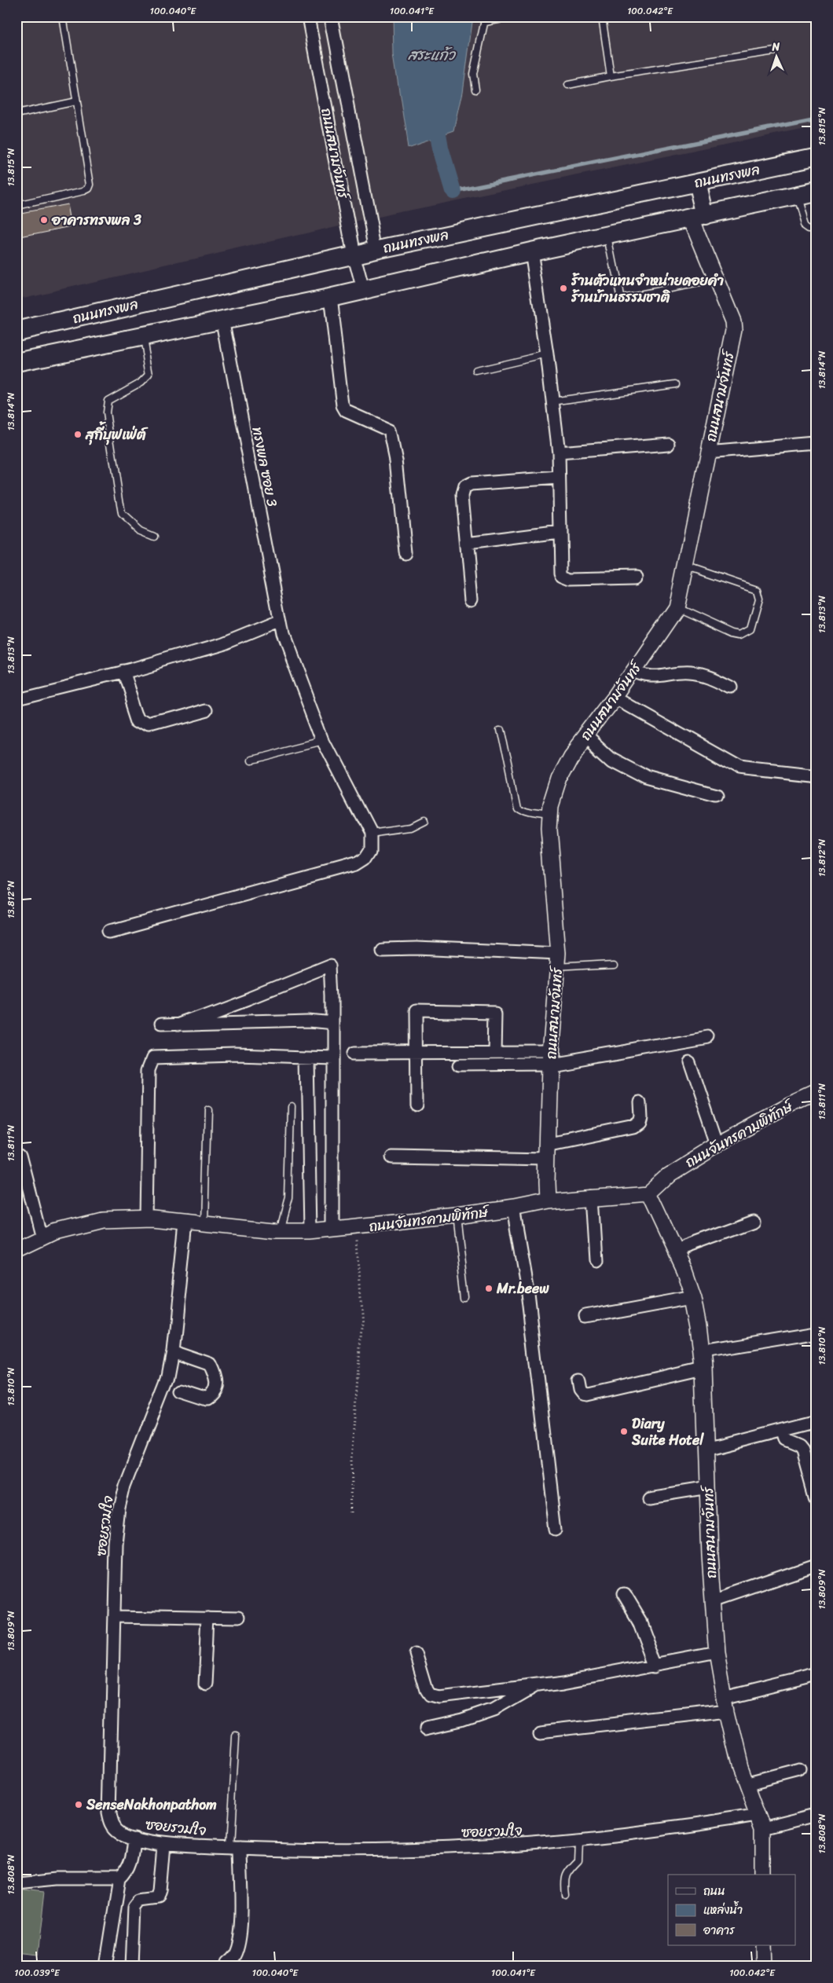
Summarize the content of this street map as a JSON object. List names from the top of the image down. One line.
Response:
{"streets":{"main road":["ถนนทรงพล"],"street":["ถนนสนามจันทร์","ทรงพล ซอย 3","ถนนจันทรคามพิทักษ์","ซอยรวมใจ"]},"crossings":[["ถนนสนามจันทร์","ถนนทรงพล"],["ถนนสนามจันทร์","ถนนจันทรคามพิทักษ์"],["ถนนสนามจันทร์","ซอยรวมใจ"],["ถนนจันทรคามพิทักษ์","ซอยรวมใจ"]],"water":["สระแก้ว"],"places":["อาคารทรงพล 3","ร้านตัวแทนจำหน่ายดอยคำ ร้านบ้านธรรมชาติ","สุกี้บุฟเฟ่ต์","Mr.beew","Diary Suite Hotel","SenseNakhonpathom"],"legend":["ถนน","แหล่งน้ำ","อาคาร"],"north":"top","coordinates":["100.040°E","100.041°E","100.042°E","13.815°N","13.814°N","13.813°N","13.812°N","13.811°N","13.810°N","13.809°N","13.808°N","100.039°E"]}
